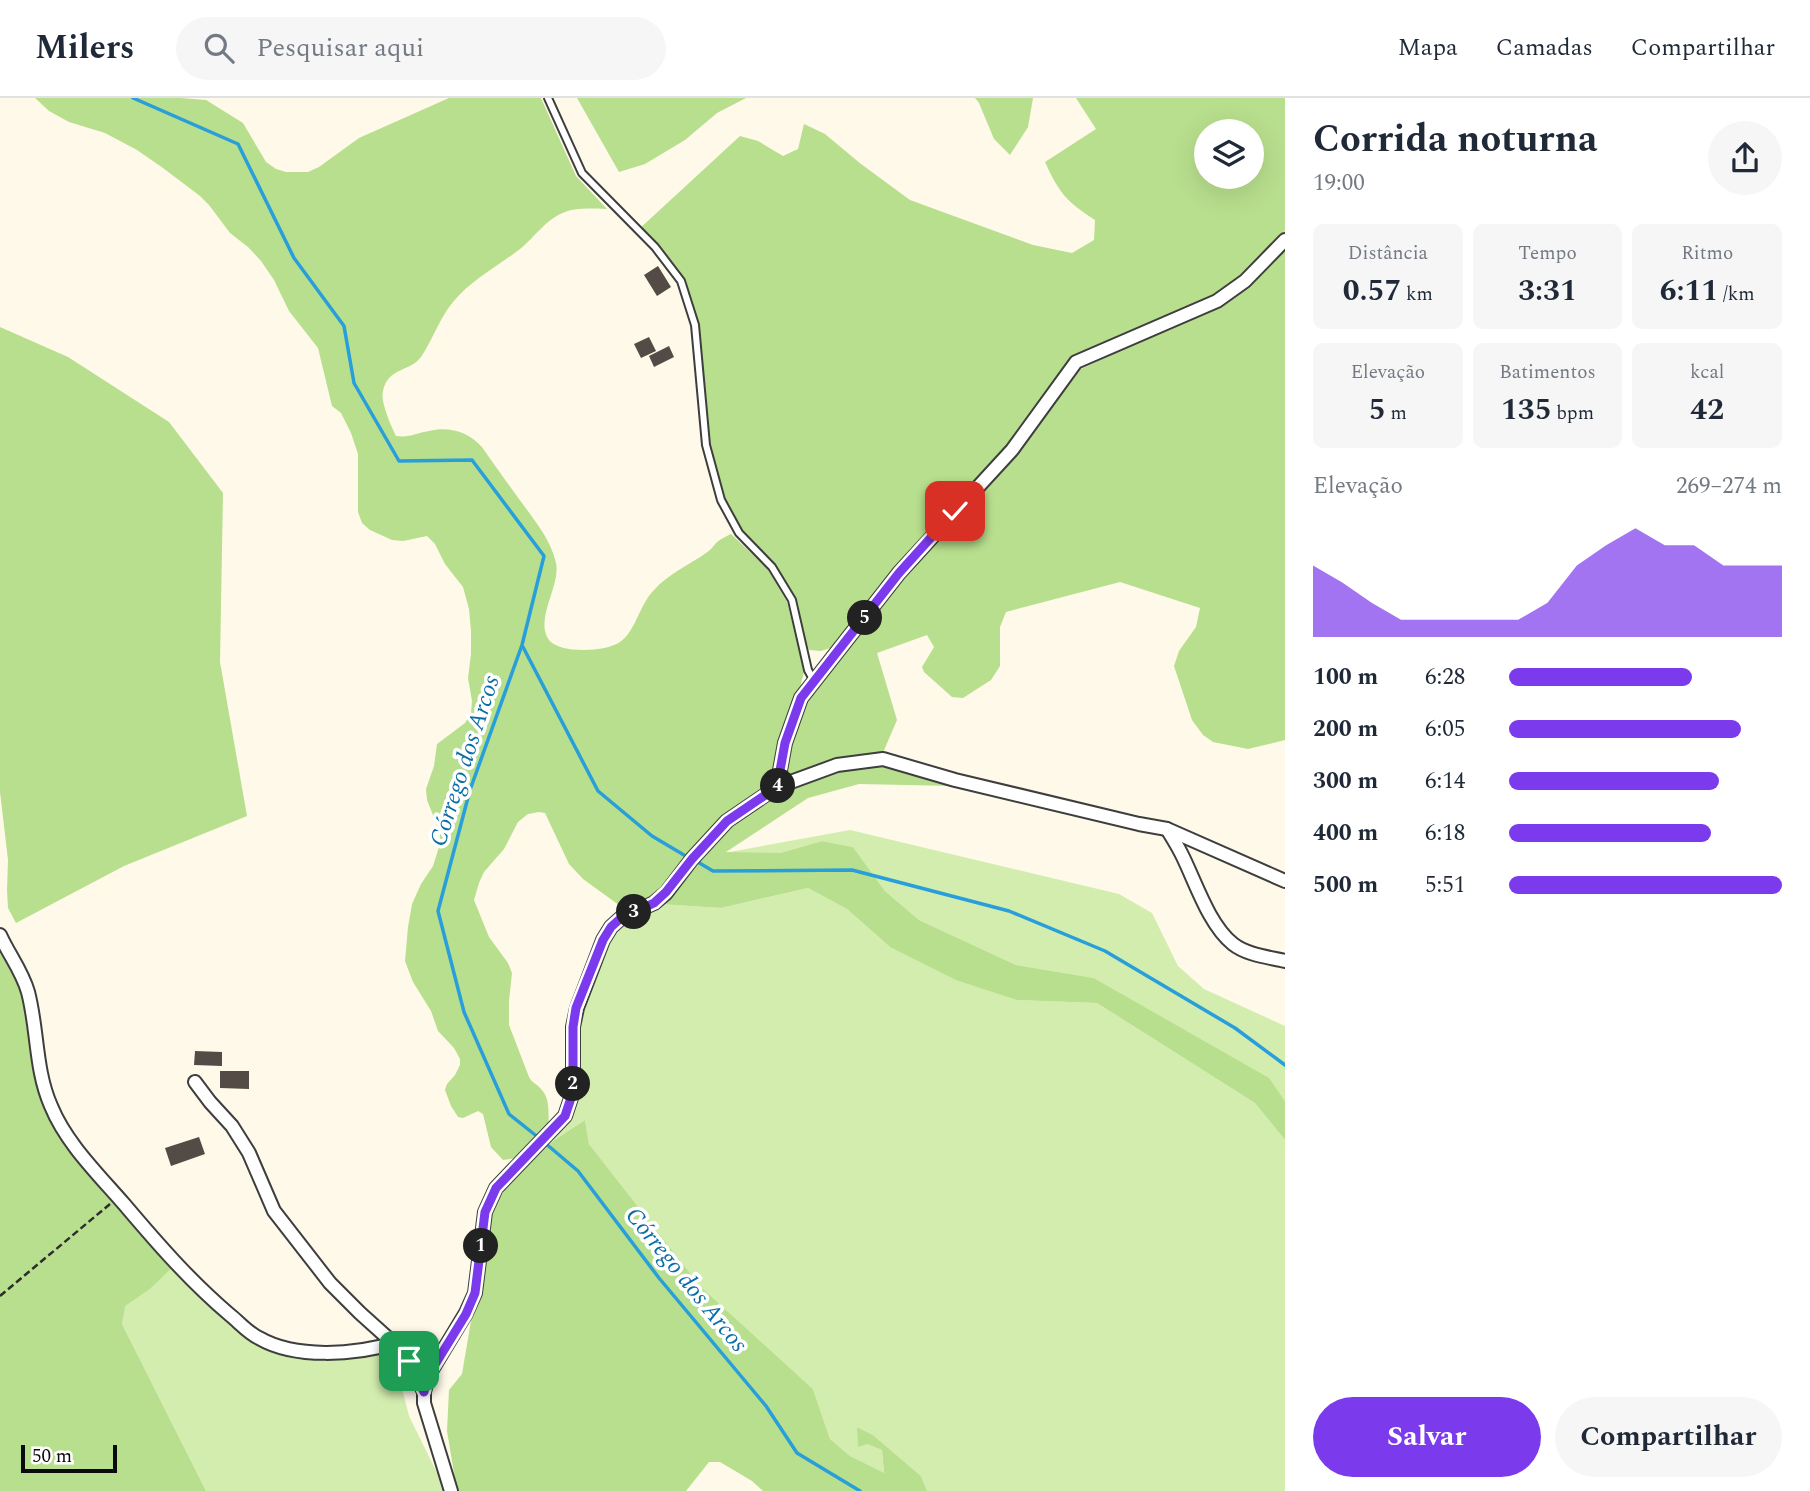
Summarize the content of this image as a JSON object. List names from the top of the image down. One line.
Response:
{"water":["Córrego dos Arcos"],"scale_bar":"50 m","page":{"header":"Milers","search":"Pesquisar aqui","nav":["Mapa","Camadas","Compartilhar"],"heading":["Corrida noturna","19:00"],"stats":[["Distância","0.57 km"],["Tempo","3:31"],["Ritmo","6:11 /km"],["Elevação","5 m"],["Batimentos","135 bpm"],["kcal","42"]],"chart":["Elevação","269–274 m"],"pins":["5","4","3","2","1"],"list":[{"name":"100 m","note":"6:28"},{"name":"200 m","note":"6:05"},{"name":"300 m","note":"6:14"},{"name":"400 m","note":"6:18"},{"name":"500 m","note":"5:51"}],"buttons":["Salvar","Compartilhar"],"scale":"50 m"}}
